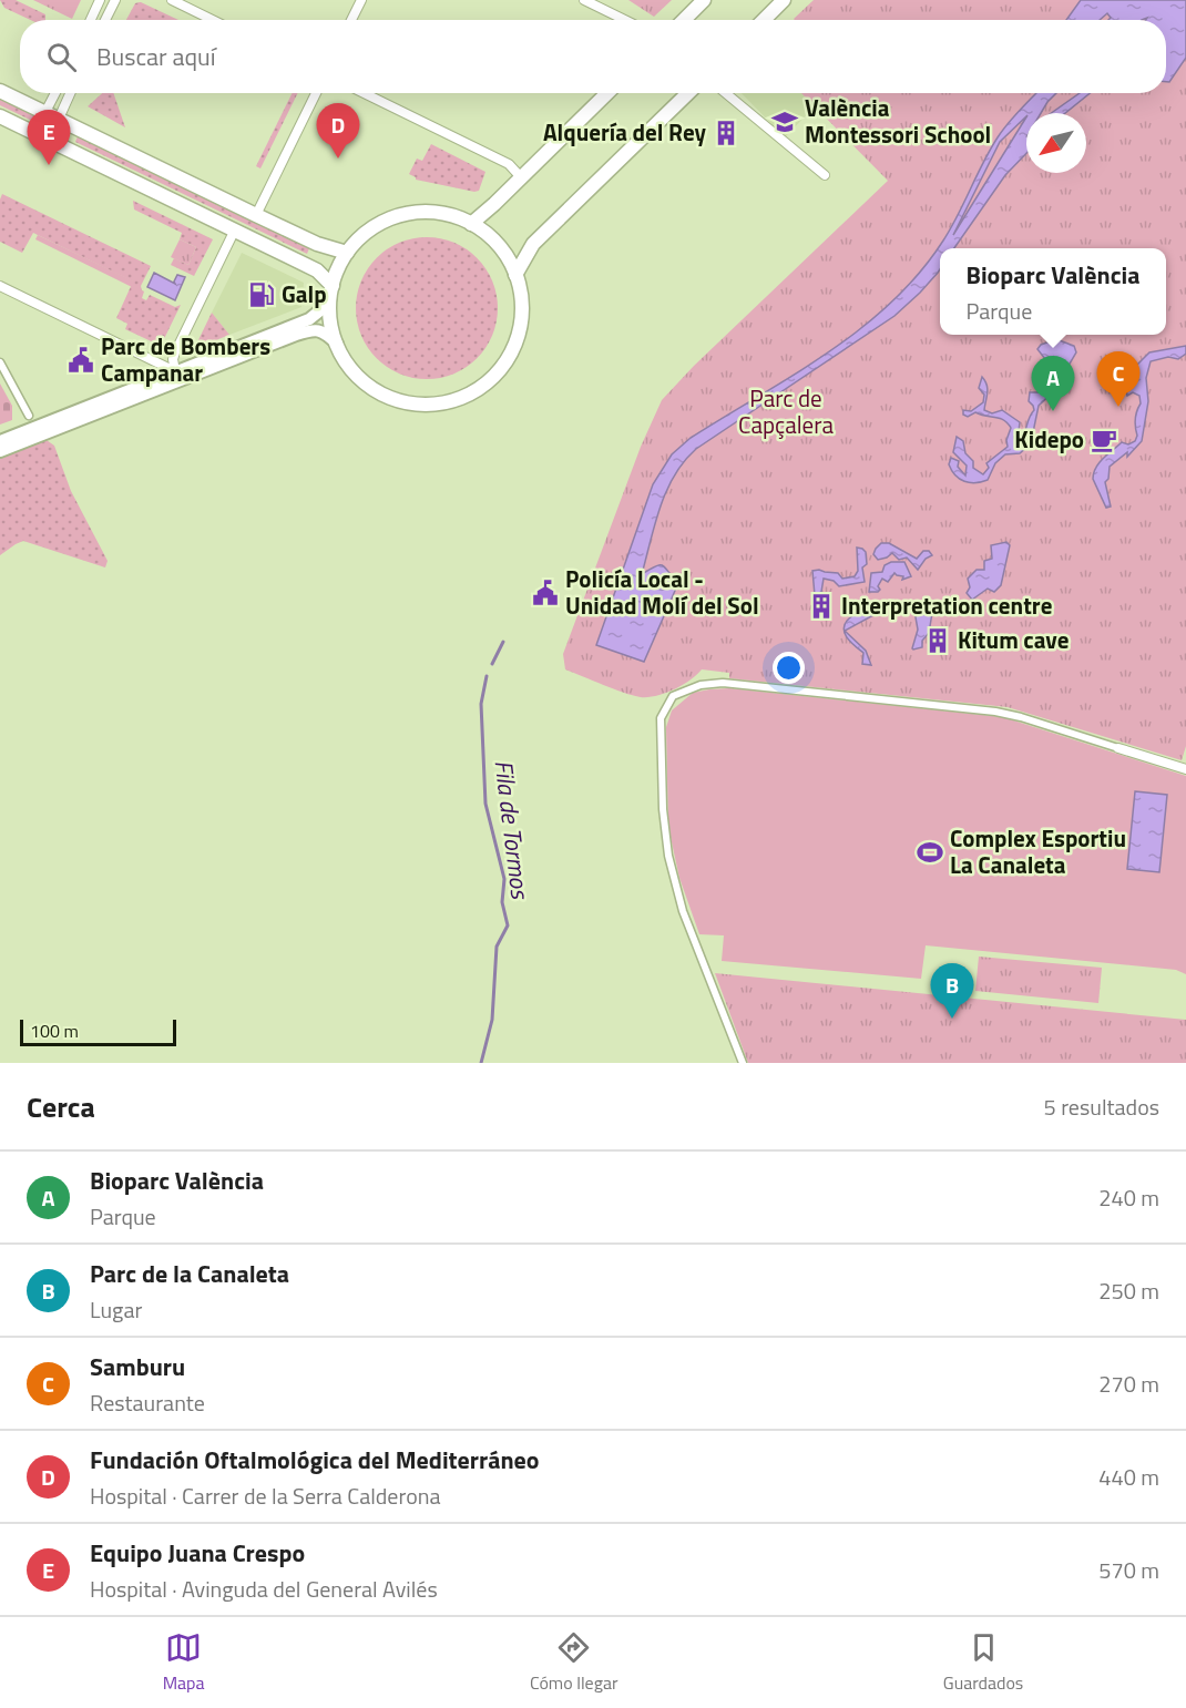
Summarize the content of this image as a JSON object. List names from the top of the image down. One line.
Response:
{"water":["Fila de Tormos"],"parks":["Parc de Capçalera"],"places":{"school or university":["València Montessori School"],"building":["Alquería del Rey","Interpretation centre","Kitum cave"],"fuel station":["Galp"],"public building":["Parc de Bombers Campanar","Policía Local - Unidad Molí del Sol"],"cafe":["Kidepo"],"sports":["Complex Esportiu La Canaleta"]},"scale_bar":"100 m","north":"bottom left","page":{"search":"Buscar aquí","pins":["D","E","C","A","B"],"popup":["Bioparc València","Parque"],"scale":"100 m","heading":["Cerca","5 resultados"],"list":[{"mark":"A","name":"Bioparc València","note":"Parque","value":"240 m"},{"mark":"B","name":"Parc de la Canaleta","note":"Lugar","value":"250 m"},{"mark":"C","name":"Samburu","note":"Restaurante","value":"270 m"},{"mark":"D","name":"Fundación Oftalmológica del Mediterráneo","note":"Hospital · Carrer de la Serra Calderona","value":"440 m"},{"mark":"E","name":"Equipo Juana Crespo","note":"Hospital · Avinguda del General Avilés","value":"570 m"}],"nav":["Mapa","Cómo llegar","Guardados"]}}
